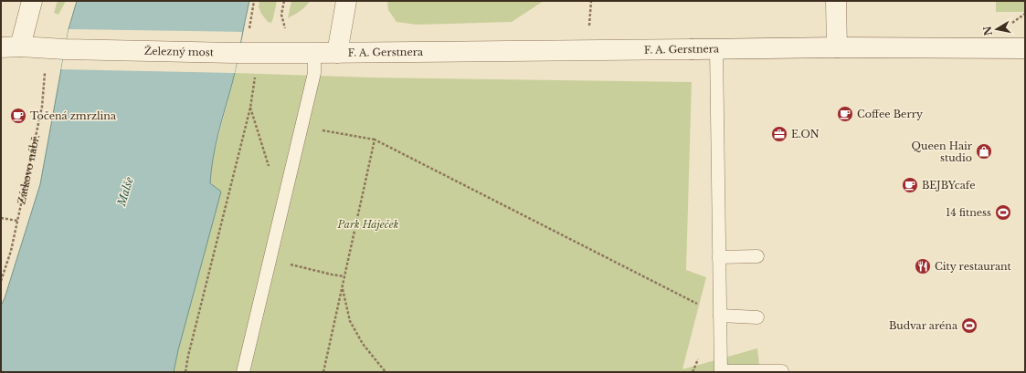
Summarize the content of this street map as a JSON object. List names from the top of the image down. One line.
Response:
{"streets":{"street":["F. A. Gerstnera","Železný most"],"path":["Zátkovo nábř."]},"crossings":[["F. A. Gerstnera","Železný most"]],"water":["Malše"],"parks":["Park Háječek"],"places":{"cafe":["Coffee Berry","Točená zmrzlina","BEJBYcafe"],"office":["E.ON"],"shop":["Queen Hair studio"],"sports":["14 fitness","Budvar aréna"],"restaurant":["City restaurant"]},"north":"left"}
